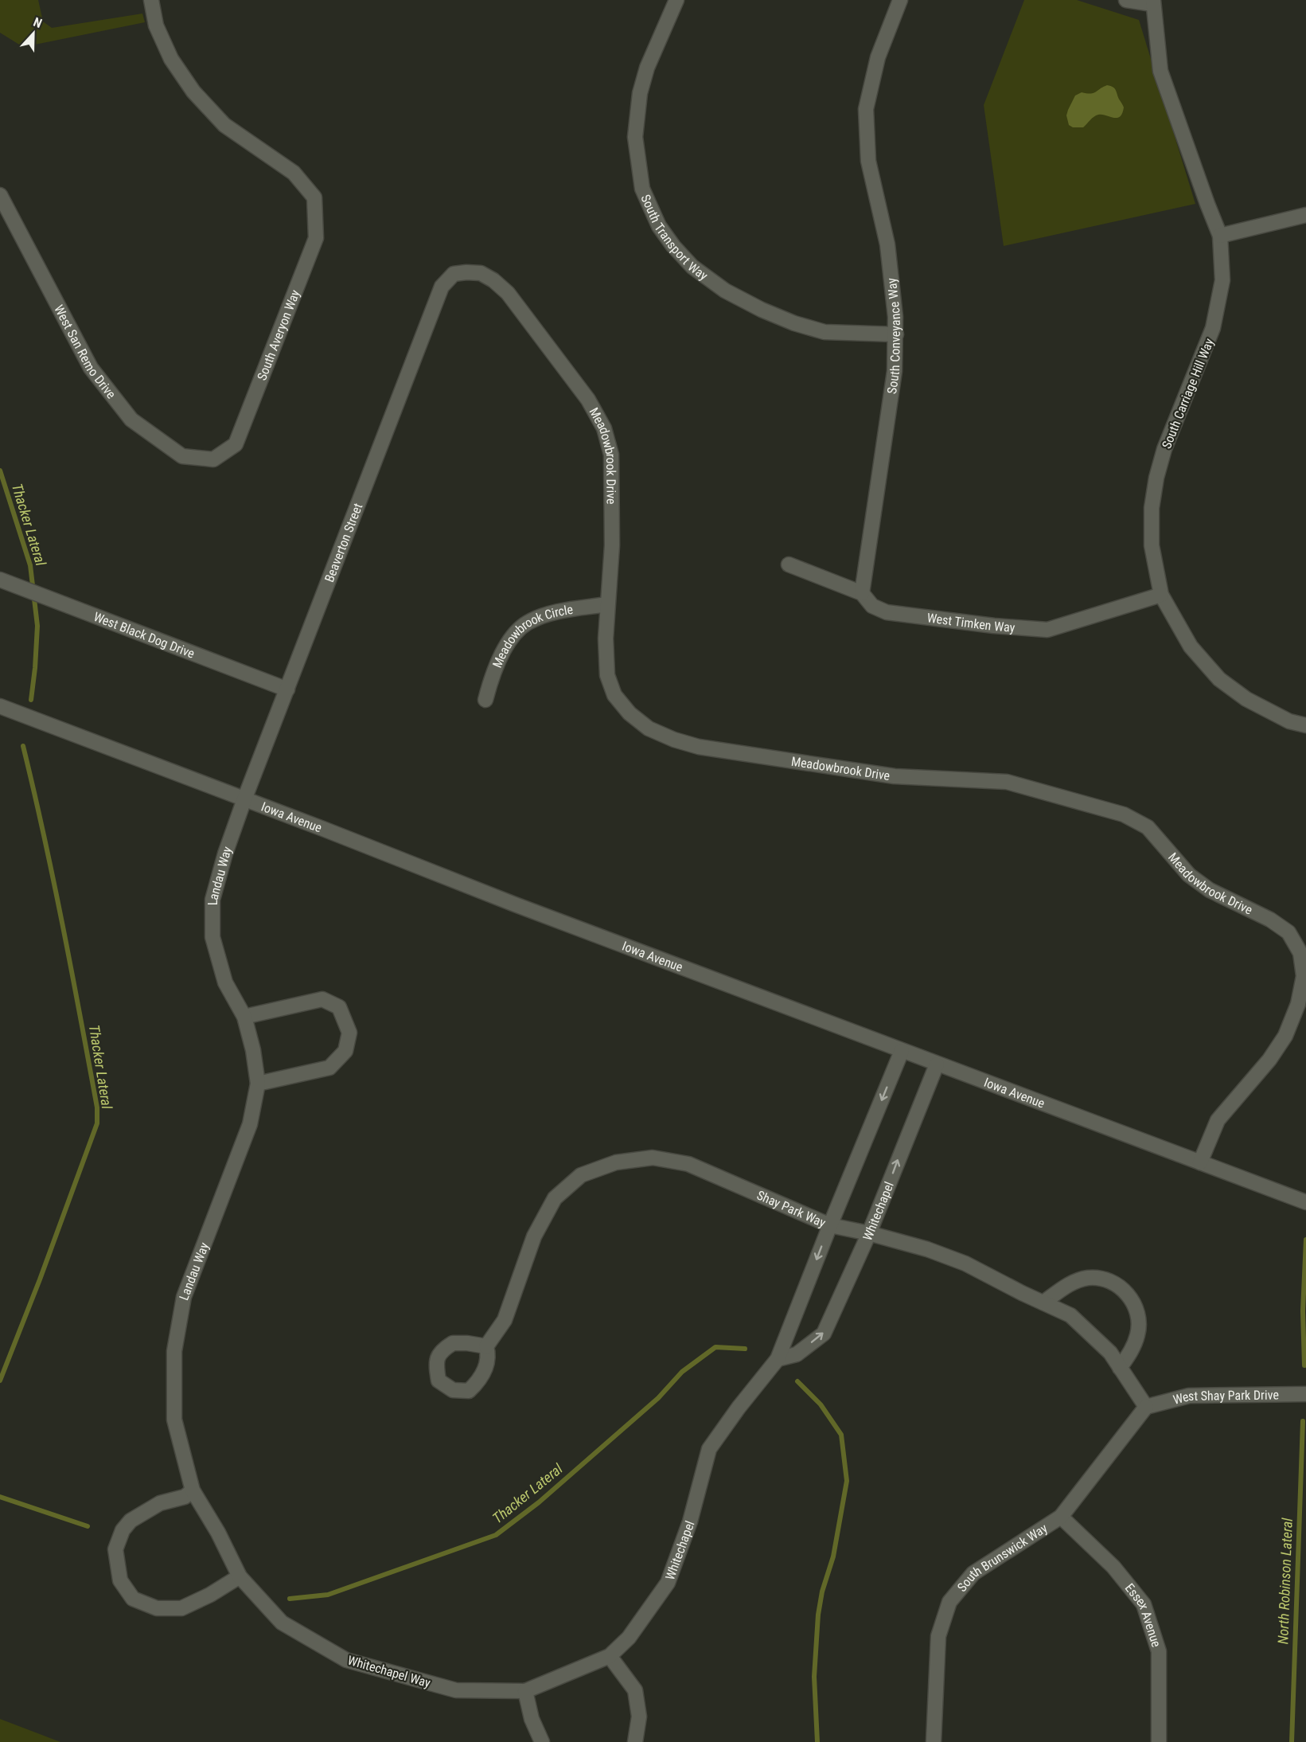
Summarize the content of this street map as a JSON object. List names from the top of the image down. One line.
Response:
{"streets":{"street":["South Transport Way","South Averyon Way","South Conveyance Way","West San Remo Drive","South Carriage Hill Way","Meadowbrook Drive","Beaverton Street","West Timken Way","West Black Dog Drive","Meadowbrook Circle","Iowa Avenue","Landau Way","Shay Park Way","Whitechapel","West Shay Park Drive","South Brunswick Way","Essex Avenue","Whitechapel Way"]},"crossings":[["South Transport Way","South Conveyance Way"],["South Averyon Way","West San Remo Drive"],["South Conveyance Way","West Timken Way"],["South Carriage Hill Way","West Timken Way"],["Meadowbrook Drive","Beaverton Street"],["Meadowbrook Drive","Meadowbrook Circle"],["Meadowbrook Drive","Iowa Avenue"],["Beaverton Street","West Black Dog Drive"],["Beaverton Street","Iowa Avenue"],["Beaverton Street","Landau Way"],["Iowa Avenue","Landau Way"],["Iowa Avenue","Whitechapel"],["Landau Way","Whitechapel Way"],["Shay Park Way","Whitechapel"],["Shay Park Way","West Shay Park Drive"],["Shay Park Way","South Brunswick Way"],["Whitechapel","Whitechapel Way"],["West Shay Park Drive","South Brunswick Way"],["South Brunswick Way","Essex Avenue"]],"water":["Thacker Lateral","North Robinson Lateral"],"north":"top"}
